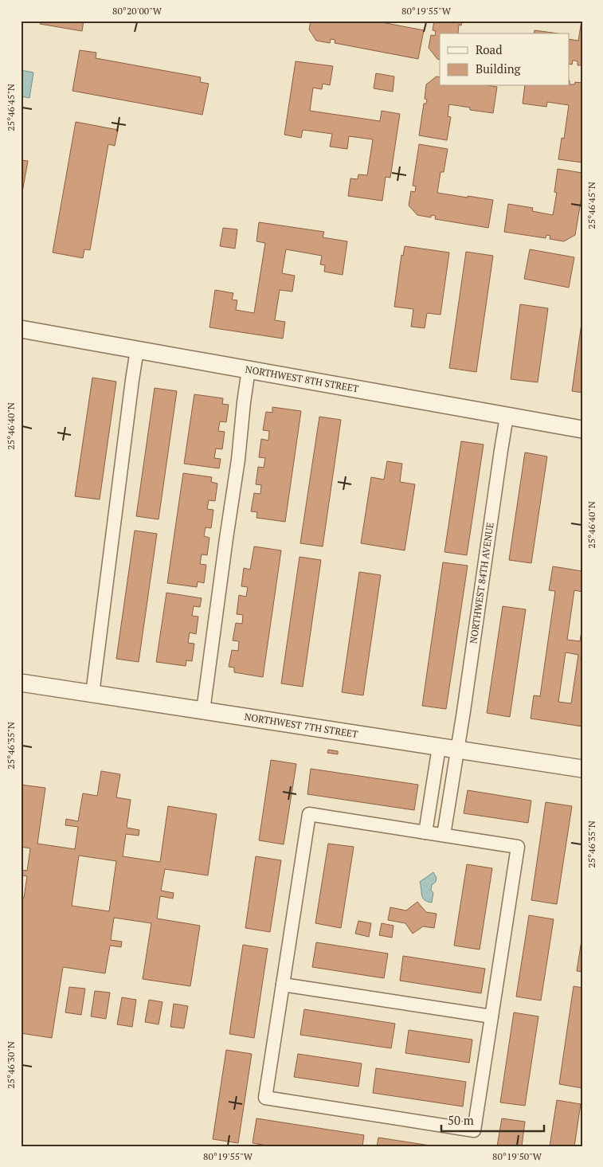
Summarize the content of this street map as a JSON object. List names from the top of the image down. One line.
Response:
{"streets":{"street":["NORTHWEST 8TH STREET","NORTHWEST 84TH AVENUE","NORTHWEST 7TH STREET"]},"crossings":[["NORTHWEST 8TH STREET","NORTHWEST 84TH AVENUE"],["NORTHWEST 84TH AVENUE","NORTHWEST 7TH STREET"]],"legend":["Road","Building"],"scale_bar":"50 m","coordinates":["80°20'00\"W","80°19'55\"W","25°46'45\"N","25°46'40\"N","25°46'35\"N","25°46'30\"N","80°19'50\"W"]}
